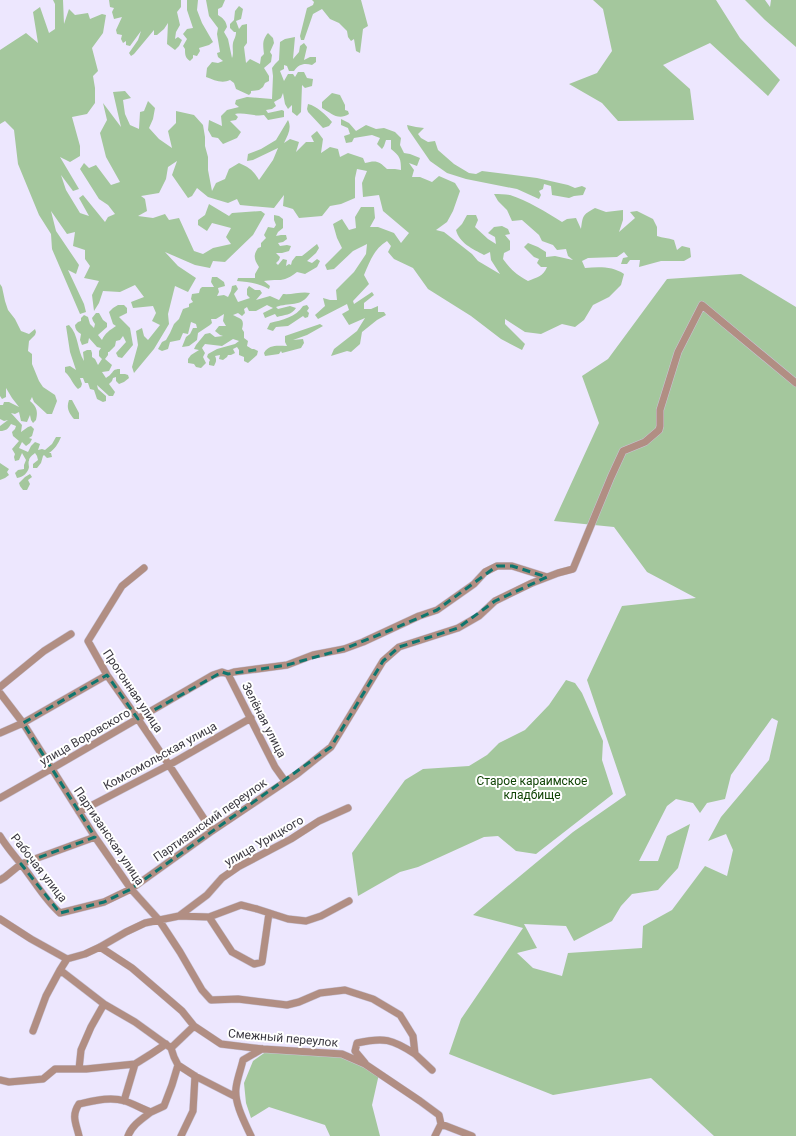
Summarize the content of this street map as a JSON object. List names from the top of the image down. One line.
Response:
{"streets":{"street":["Прогонная улица","Зелёная улица","улица Воровского","Комсомольская улица","Партизанский переулок","Партизанская улица","улица Урицкого","Рабочая улица","Смежный переулок"]},"crossings":[["Прогонная улица","улица Воровского"],["Прогонная улица","Комсомольская улица"],["Прогонная улица","Партизанский переулок"],["Зелёная улица","улица Воровского"],["Зелёная улица","Комсомольская улица"],["Зелёная улица","Партизанский переулок"],["улица Воровского","Партизанский переулок"],["улица Воровского","Партизанская улица"],["Комсомольская улица","Партизанская улица"],["Партизанский переулок","Партизанская улица"],["Партизанский переулок","Рабочая улица"],["Партизанская улица","улица Урицкого"],["улица Урицкого","Смежный переулок"]],"parks":["Старое караимское кладбище"]}
